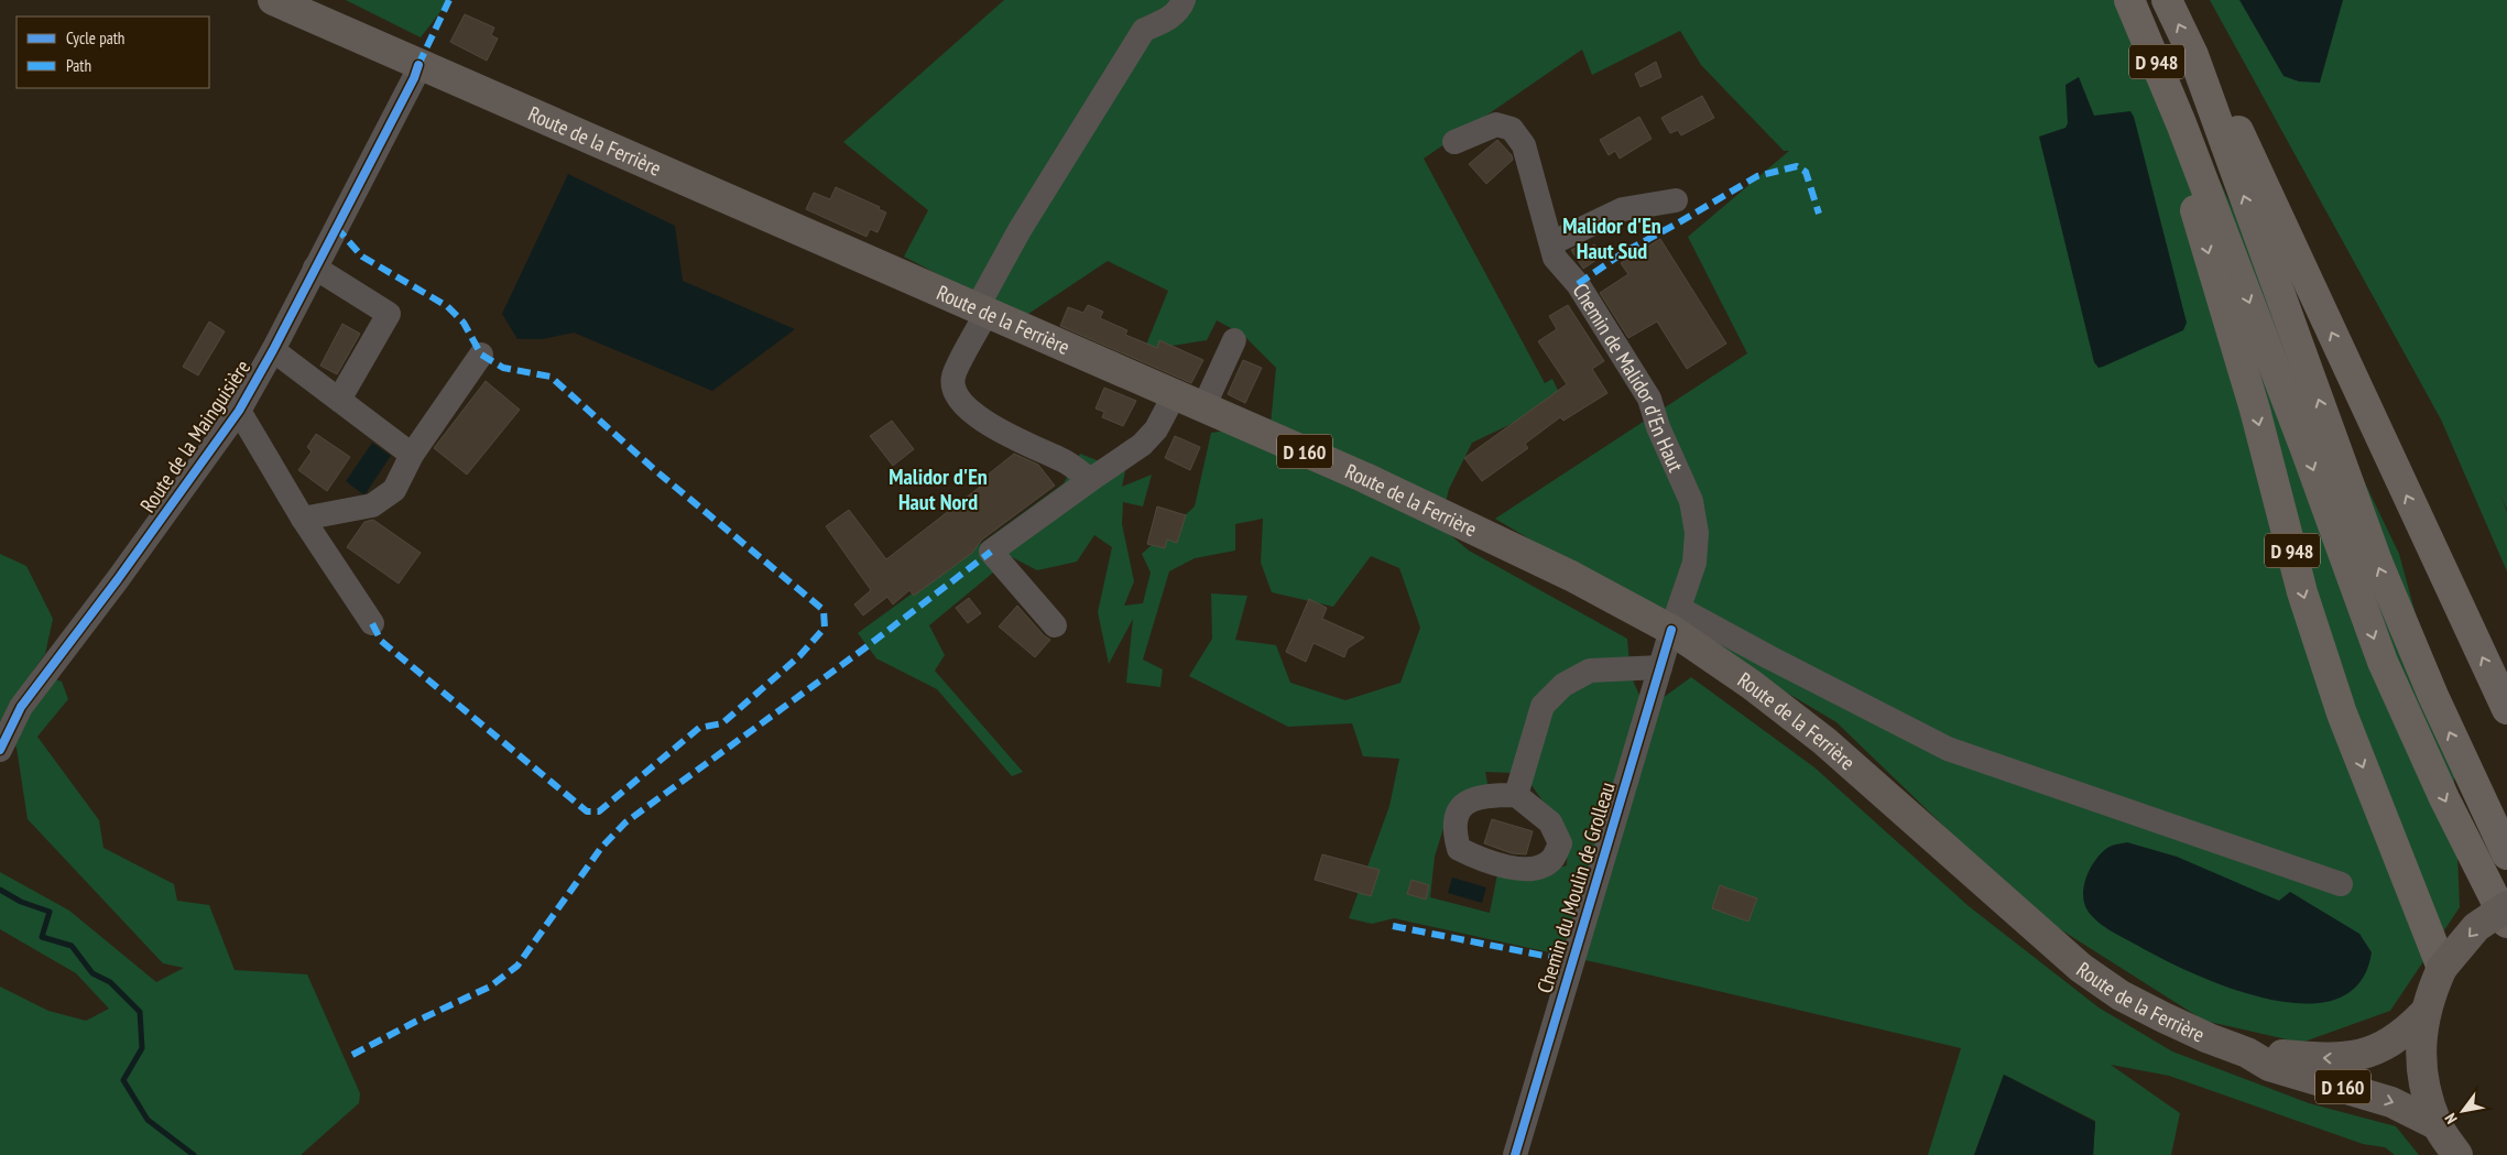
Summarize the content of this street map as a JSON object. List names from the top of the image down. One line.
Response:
{"streets":{"highway":["D 948"],"main road":["Route de la Ferrière","D 160"],"street":["Chemin de Malidor d'En Haut","Route de la Mainguisière","Chemin du Moulin de Grolleau"]},"crossings":[["Route de la Ferrière","Chemin de Malidor d'En Haut"],["Route de la Ferrière","Route de la Mainguisière"],["Route de la Ferrière","Chemin du Moulin de Grolleau"],["Chemin de Malidor d'En Haut","Chemin du Moulin de Grolleau"]],"districts":["Malidor d'En Haut Sud","Malidor d'En Haut Nord"],"legend":["Cycle path","Path"],"north":"bottom left"}
